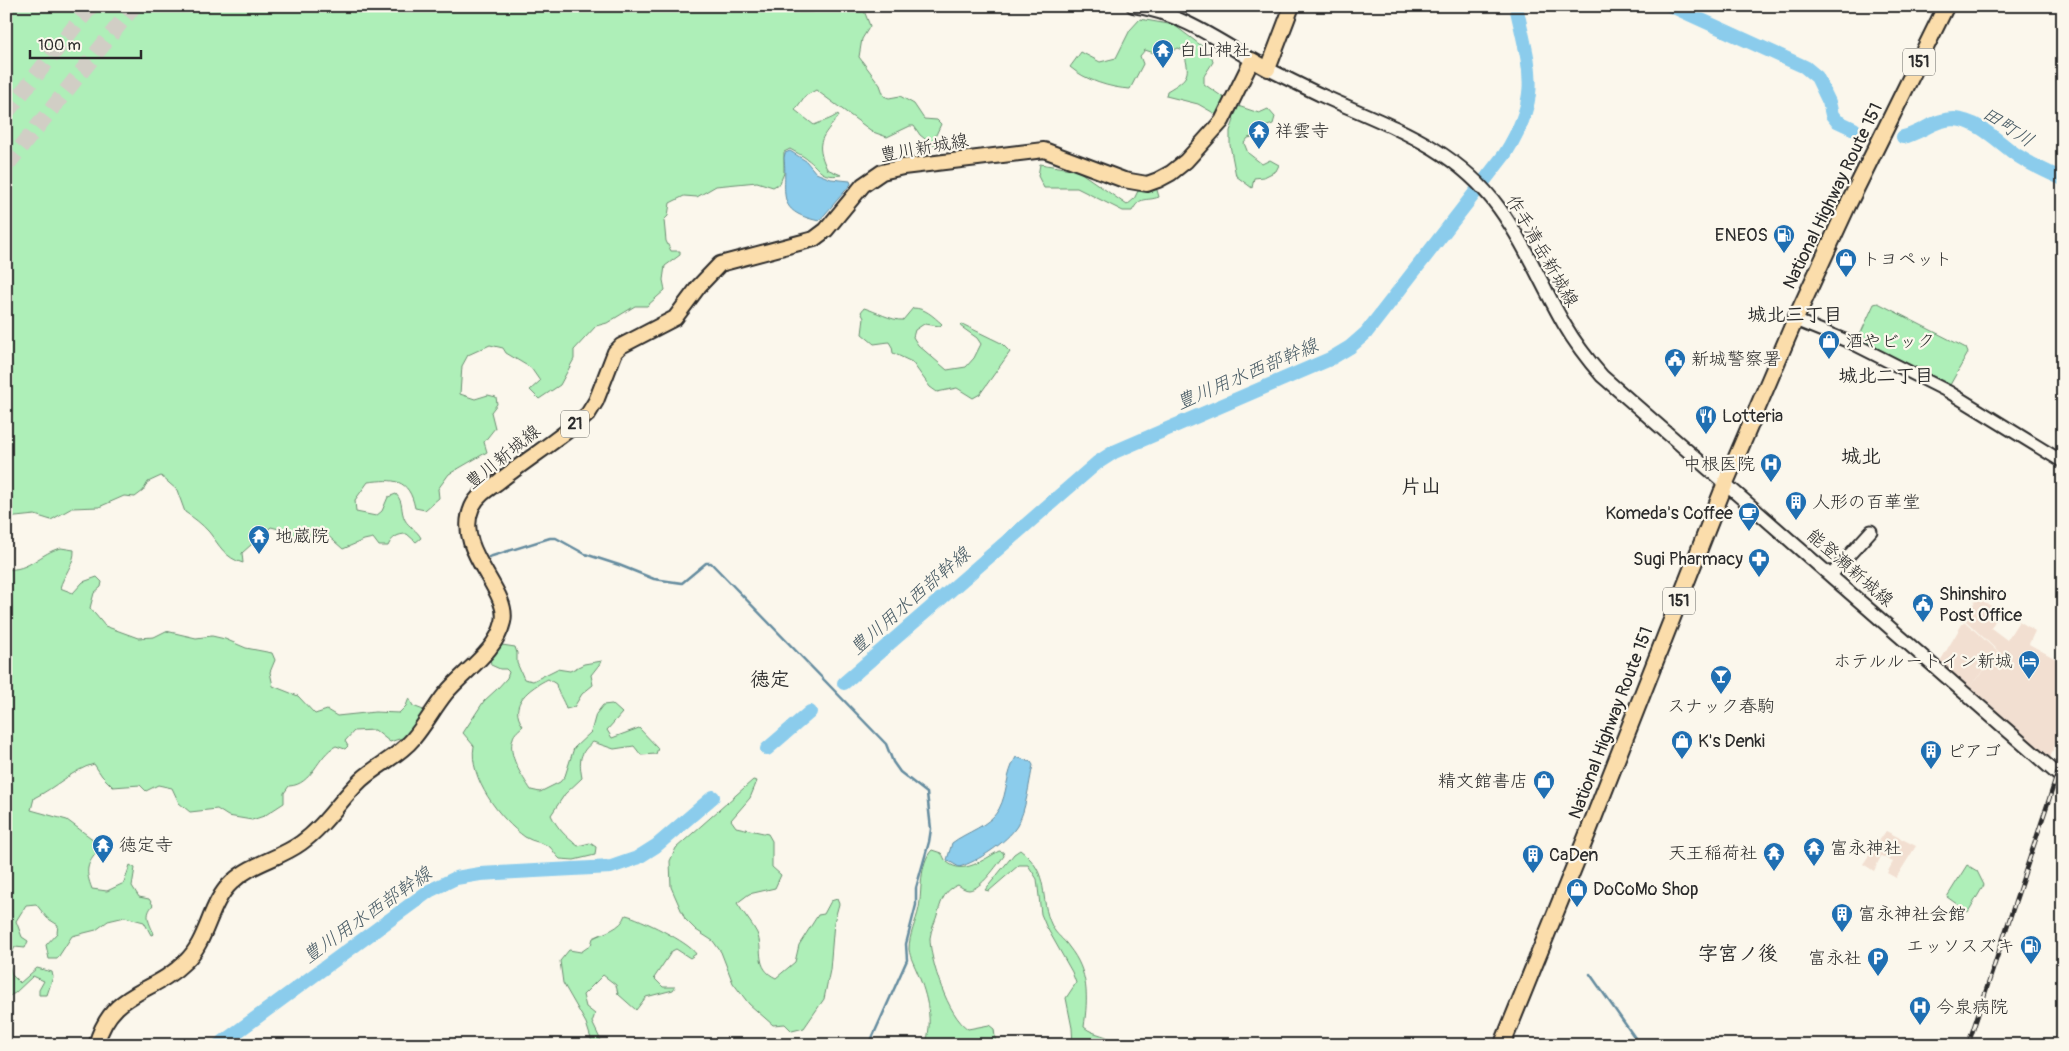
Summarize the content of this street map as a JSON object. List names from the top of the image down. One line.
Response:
{"streets":{"highway":["151","National Highway Route 151"],"main road":["豊川新城線","作手清岳新城線","21","能登瀬新城線"]},"crossings":[["National Highway Route 151","作手清岳新城線"],["National Highway Route 151","能登瀬新城線"],["作手清岳新城線","能登瀬新城線"]],"districts":["城北三丁目","城北二丁目","城北","片山","徳定","字宮ノ後"],"water":["田町川","豊川用水西部幹線"],"places":{"temple":["白山神社","祥雲寺","地蔵院","徳定寺","富永神社","天王稲荷社"],"fuel station":["ENEOS","エッソスズキ"],"shop":["トヨペット","酒やビック","K's Denki","精文館書店","DoCoMo Shop"],"public building":["新城警察署","Shinshiro Post Office"],"restaurant":["Lotteria"],"hospital":["中根医院","今泉病院"],"building":["人形の百華堂","ピアゴ","CaDen","富永神社会館"],"cafe":["Komeda's Coffee"],"pharmacy":["Sugi Pharmacy"],"hotel":["ホテルルートイン新城"],"bar":["スナック春駒"],"parking":["富永社"]},"scale_bar":"100 m"}
